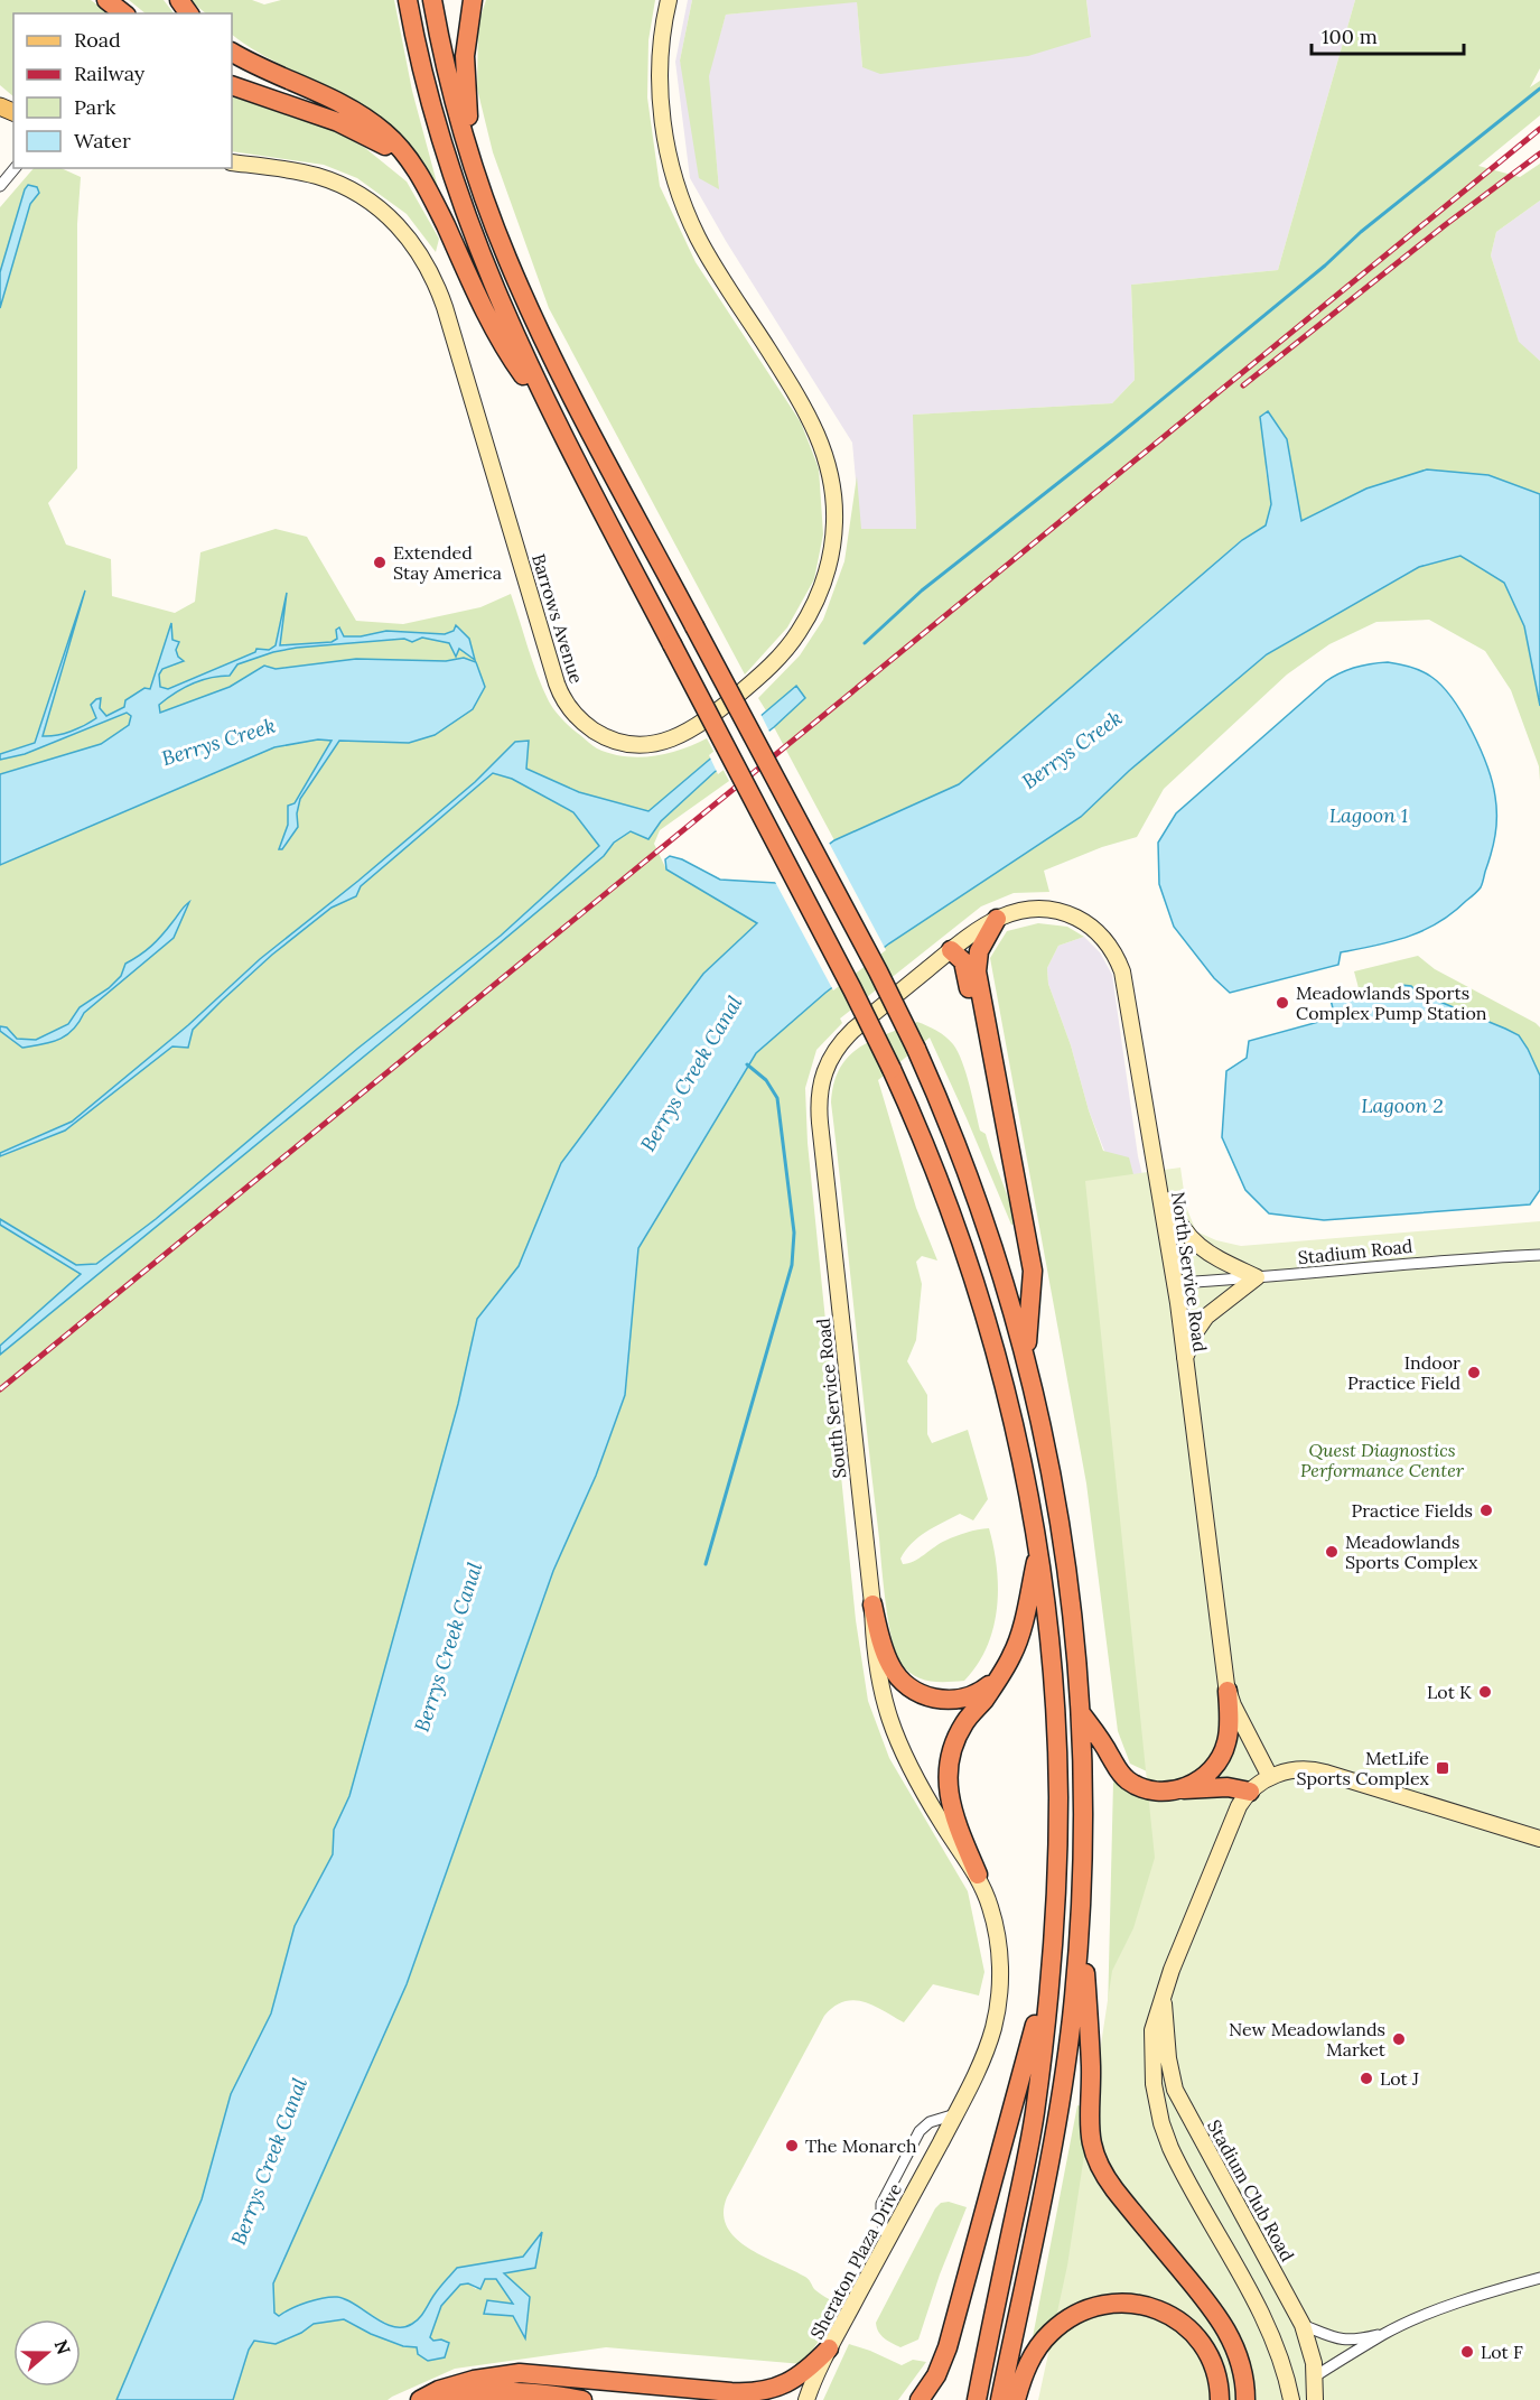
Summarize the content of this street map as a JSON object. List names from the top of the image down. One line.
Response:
{"streets":{"street":["Barrows Avenue","Stadium Road","North Service Road","South Service Road","Stadium Club Road","Sheraton Plaza Drive"]},"crossings":[["Stadium Road","North Service Road"],["North Service Road","South Service Road"],["North Service Road","Stadium Club Road"],["South Service Road","Sheraton Plaza Drive"]],"water":["Berrys Creek","Lagoon 1","Berrys Creek Canal","Lagoon 2"],"parks":["Quest Diagnostics Performance Center"],"places":{"other":["Extended Stay America","Meadowlands Sports Complex Pump Station","Indoor Practice Field","Practice Fields","Meadowlands Sports Complex","Lot K","New Meadowlands Market","Lot J","The Monarch","Lot F"],"transit":["MetLife Sports Complex"]},"legend":["Road","Railway","Park","Water"],"scale_bar":"100 m","north":"right"}
